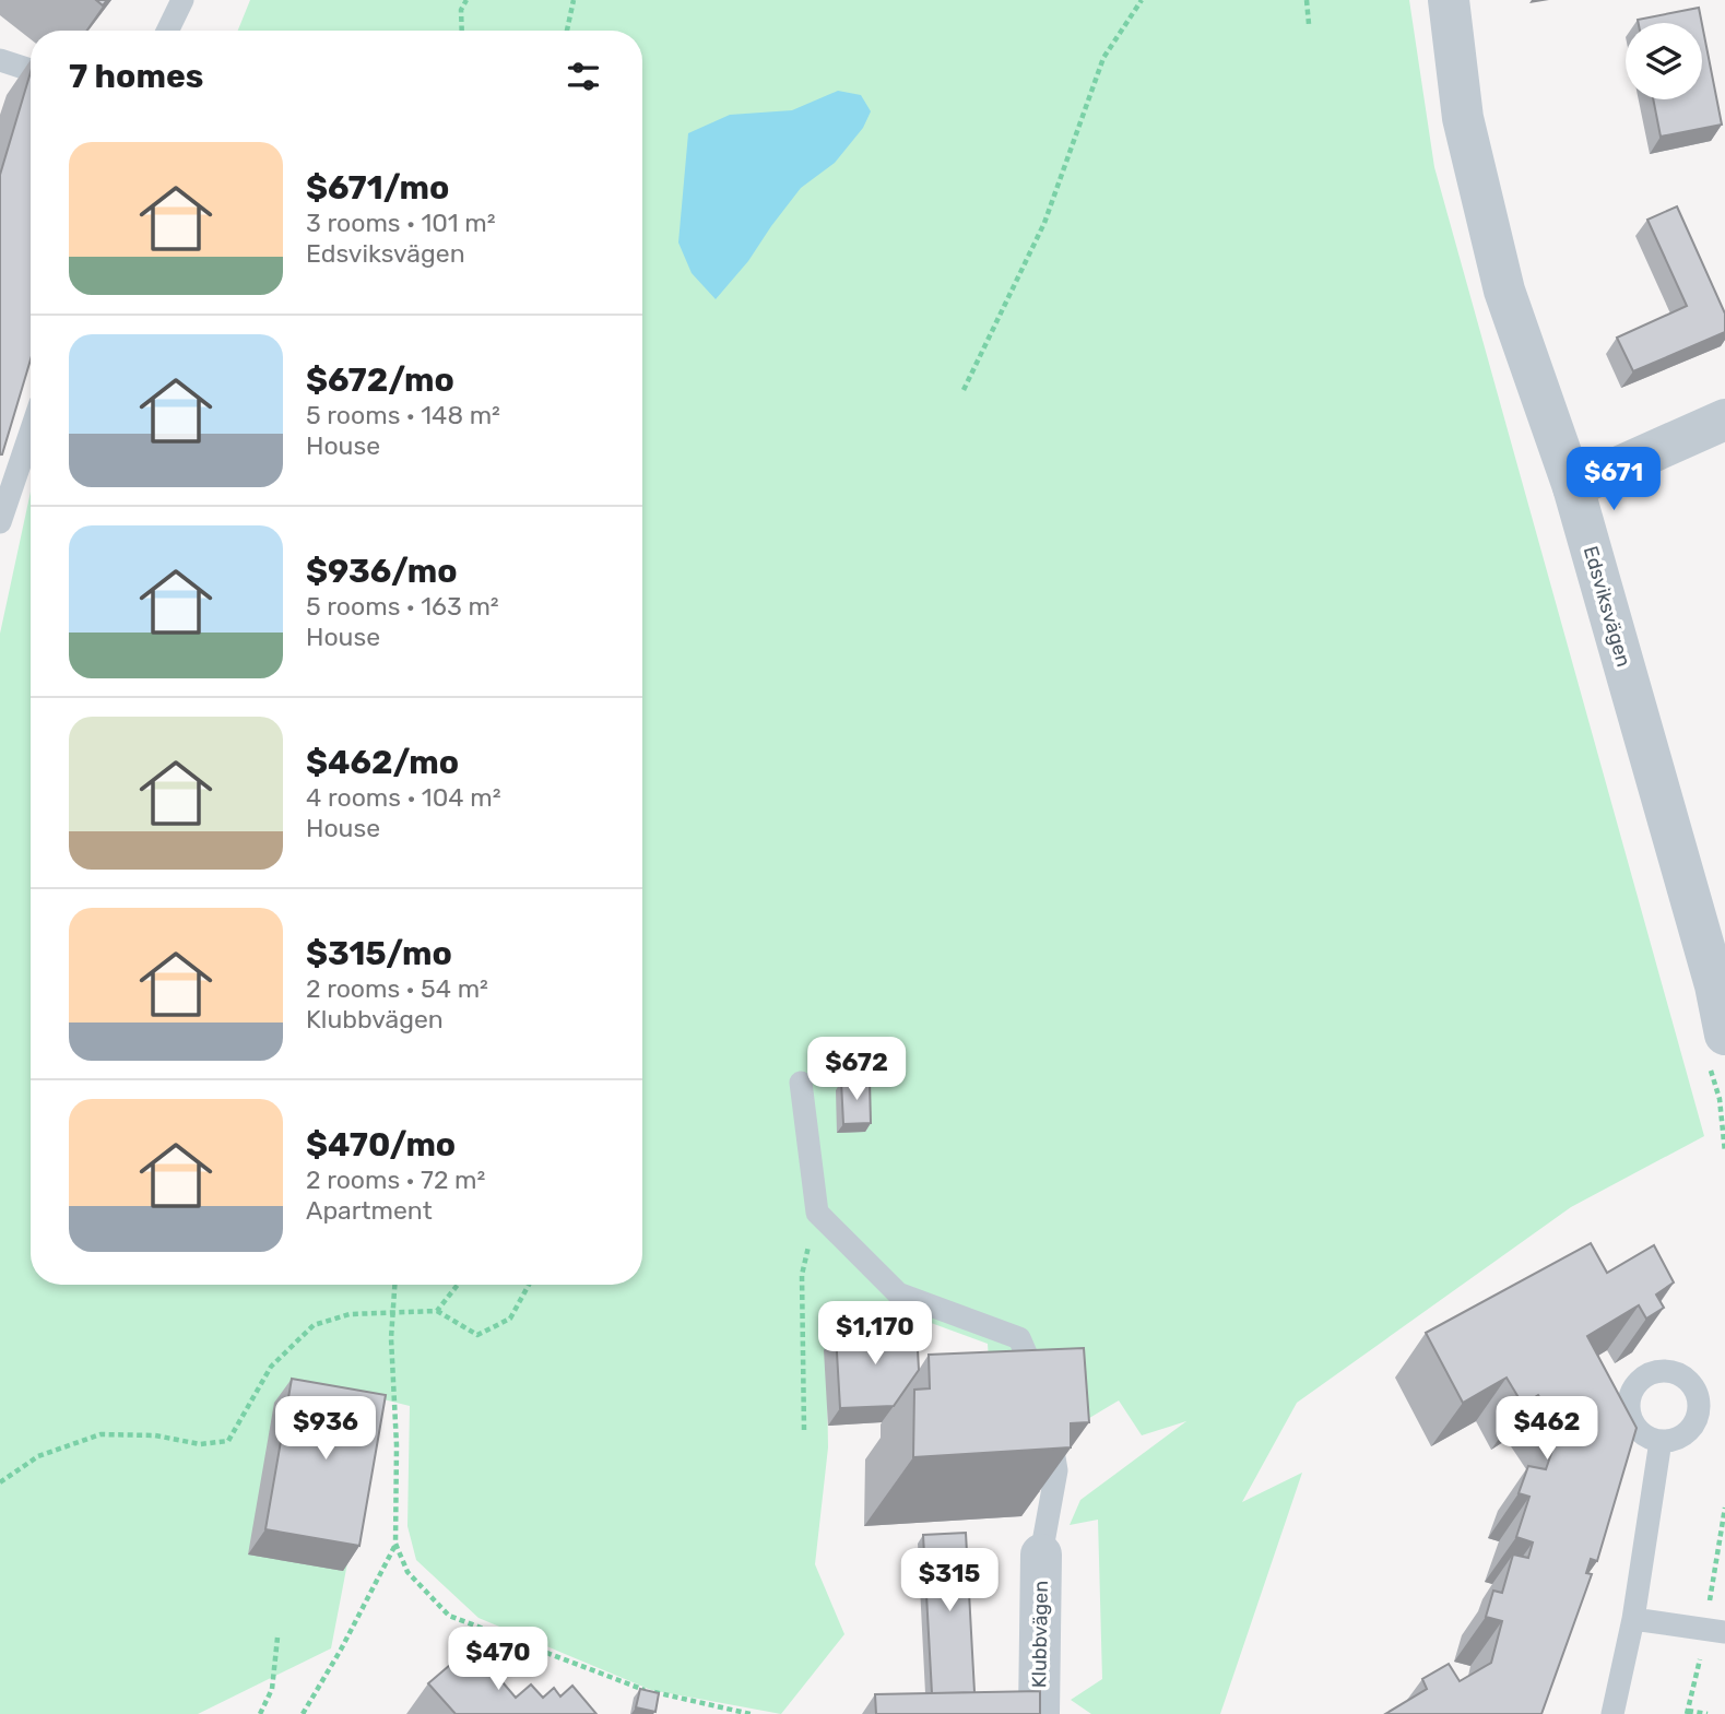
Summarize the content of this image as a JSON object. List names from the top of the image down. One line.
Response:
{"streets":{"street":["Edsviksvägen","Klubbvägen"]},"page":{"heading":"7 homes","list":[{"name":"$671/mo","note":"3 rooms · 101 m² · Edsviksvägen"},{"name":"$672/mo","note":"5 rooms · 148 m² · House"},{"name":"$936/mo","note":"5 rooms · 163 m² · House"},{"name":"$462/mo","note":"4 rooms · 104 m² · House"},{"name":"$315/mo","note":"2 rooms · 54 m² · Klubbvägen"},{"name":"$470/mo","note":"2 rooms · 72 m² · Apartment"}],"price":["$671","$672","$1,170","$936","$462","$315","$470"]}}
